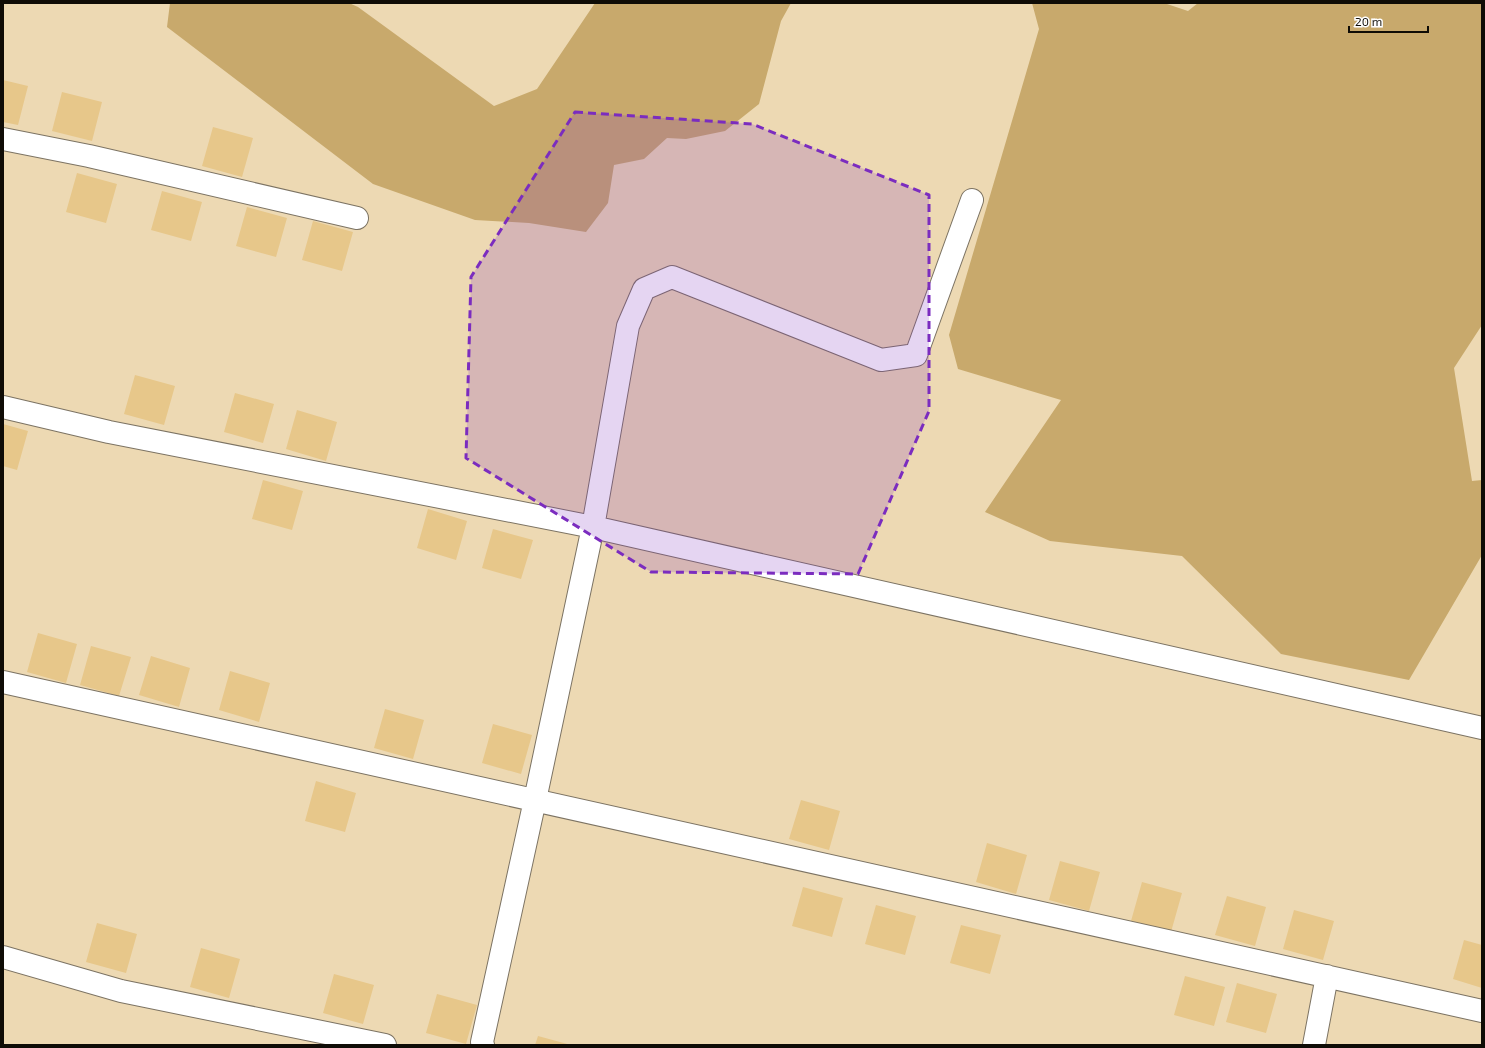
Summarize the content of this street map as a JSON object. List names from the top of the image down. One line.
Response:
{"scale_bar":"20 m"}
